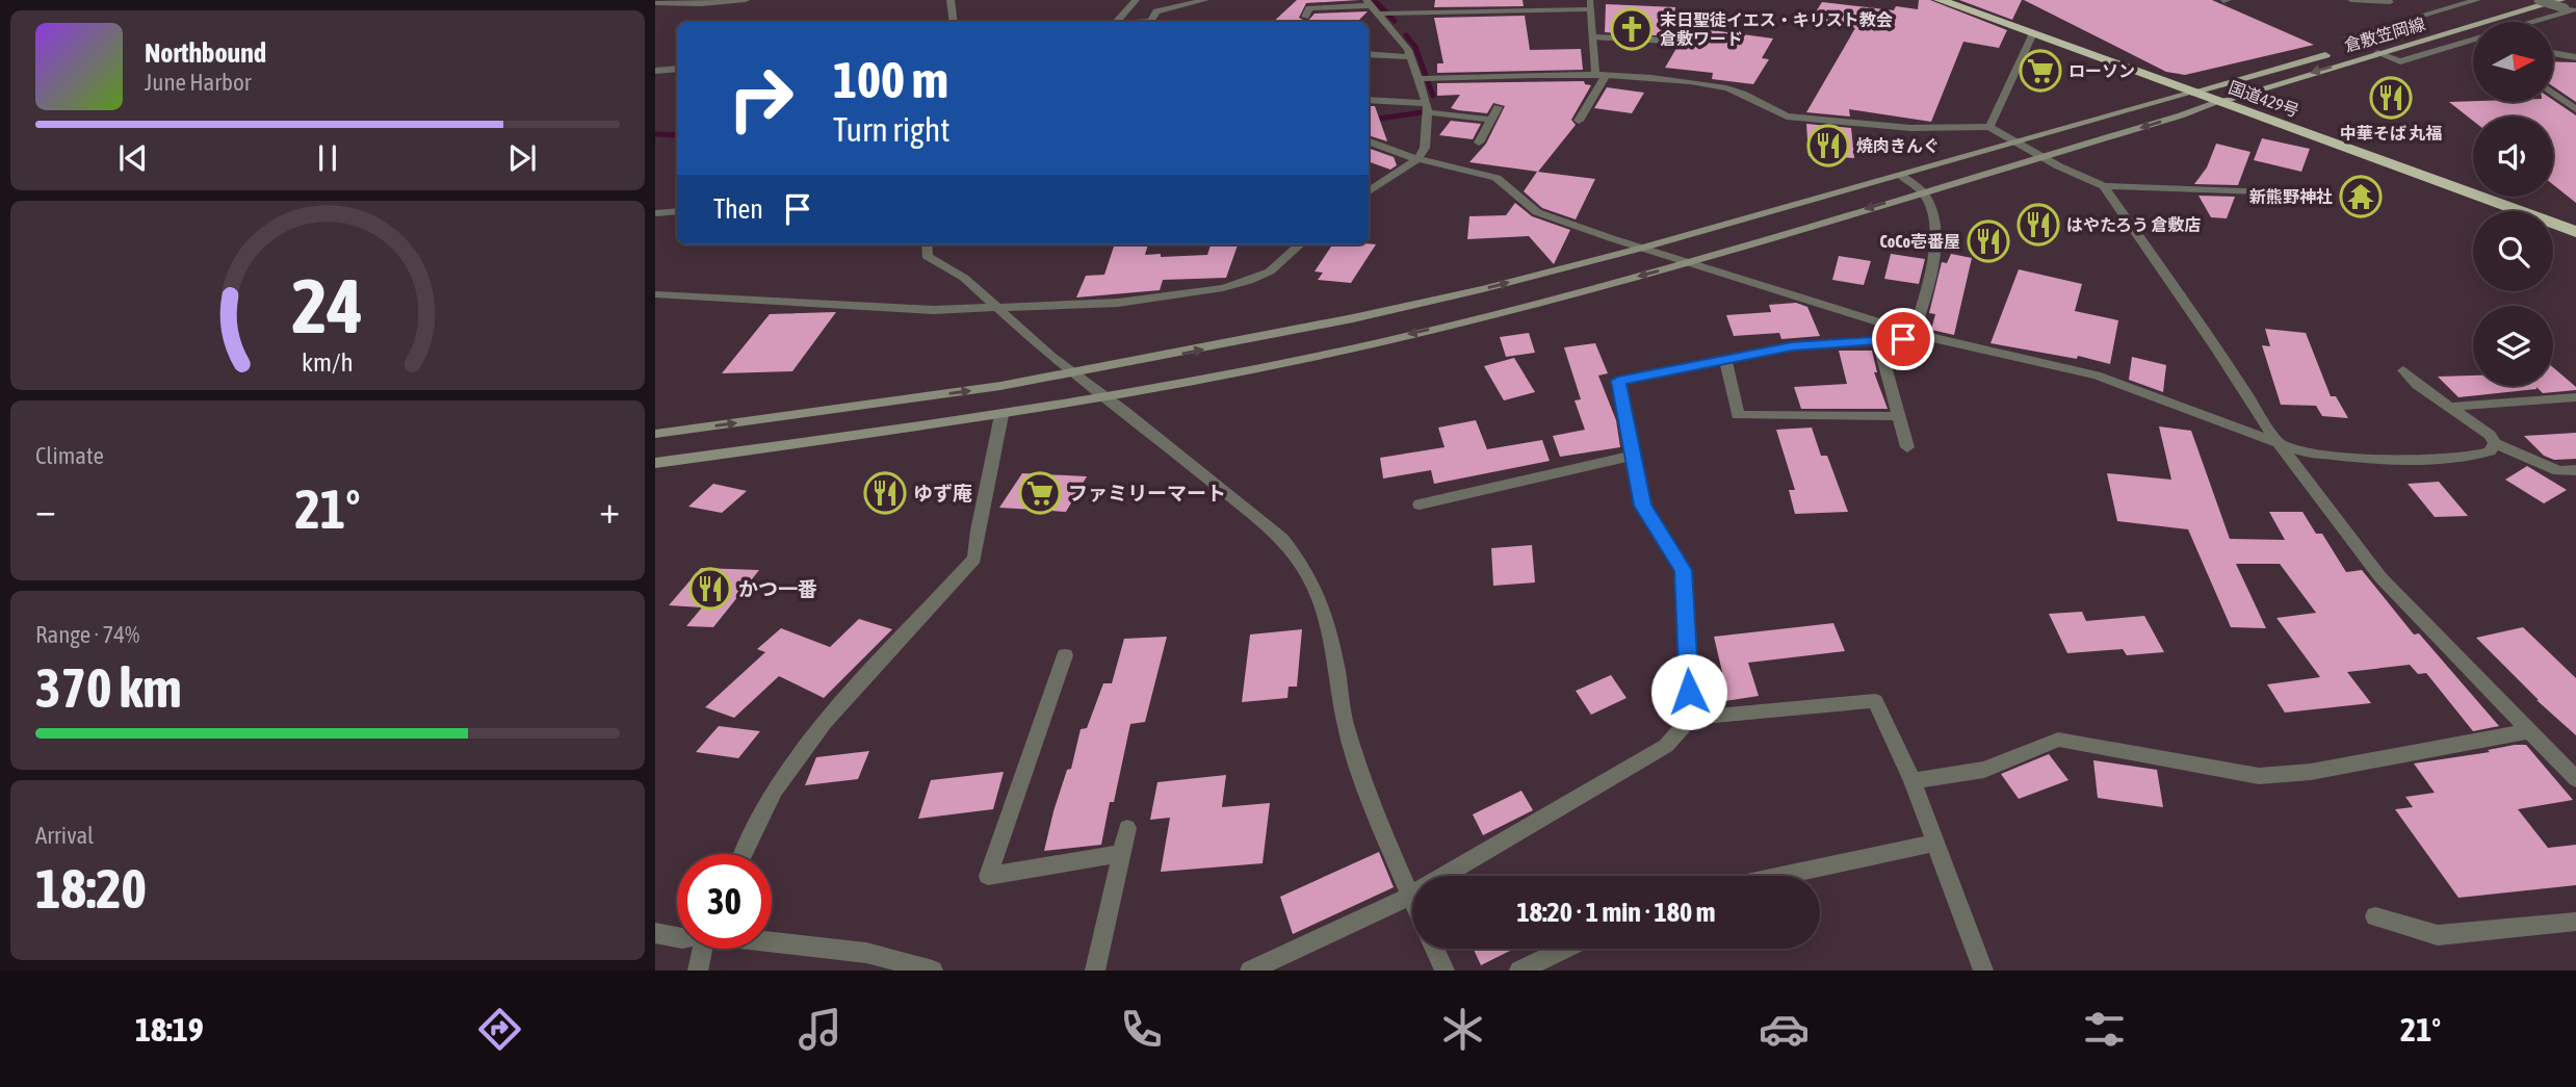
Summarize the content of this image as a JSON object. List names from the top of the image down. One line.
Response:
{"streets":{"highway":["国道429号"],"main road":["倉敷笠岡線"]},"crossings":[["倉敷笠岡線","国道429号"]],"places":{"church":["末日聖徒イエス・キリスト教会 倉敷ワード"],"supermarket":["ローソン","ファミリーマート"],"restaurant":["中華そば 丸福","焼肉きんぐ","はやたろう 倉敷店","CoCo壱番屋","ゆず庵","かつ一番"],"temple":["新熊野神社"]},"north":"right","page":{"turn":["100 m","Turn right"],"song":["Northbound","June Harbor"],"then":"Then","tile":["Climate",["Range · 74%","370 km"],["Arrival","18:20"]],"heat":["−","21°","+"],"limit":"30","trip":"18:20 · 1 min · 180 m","tabs":["18:19","21°"],"gauge":["24","km/h"]}}
